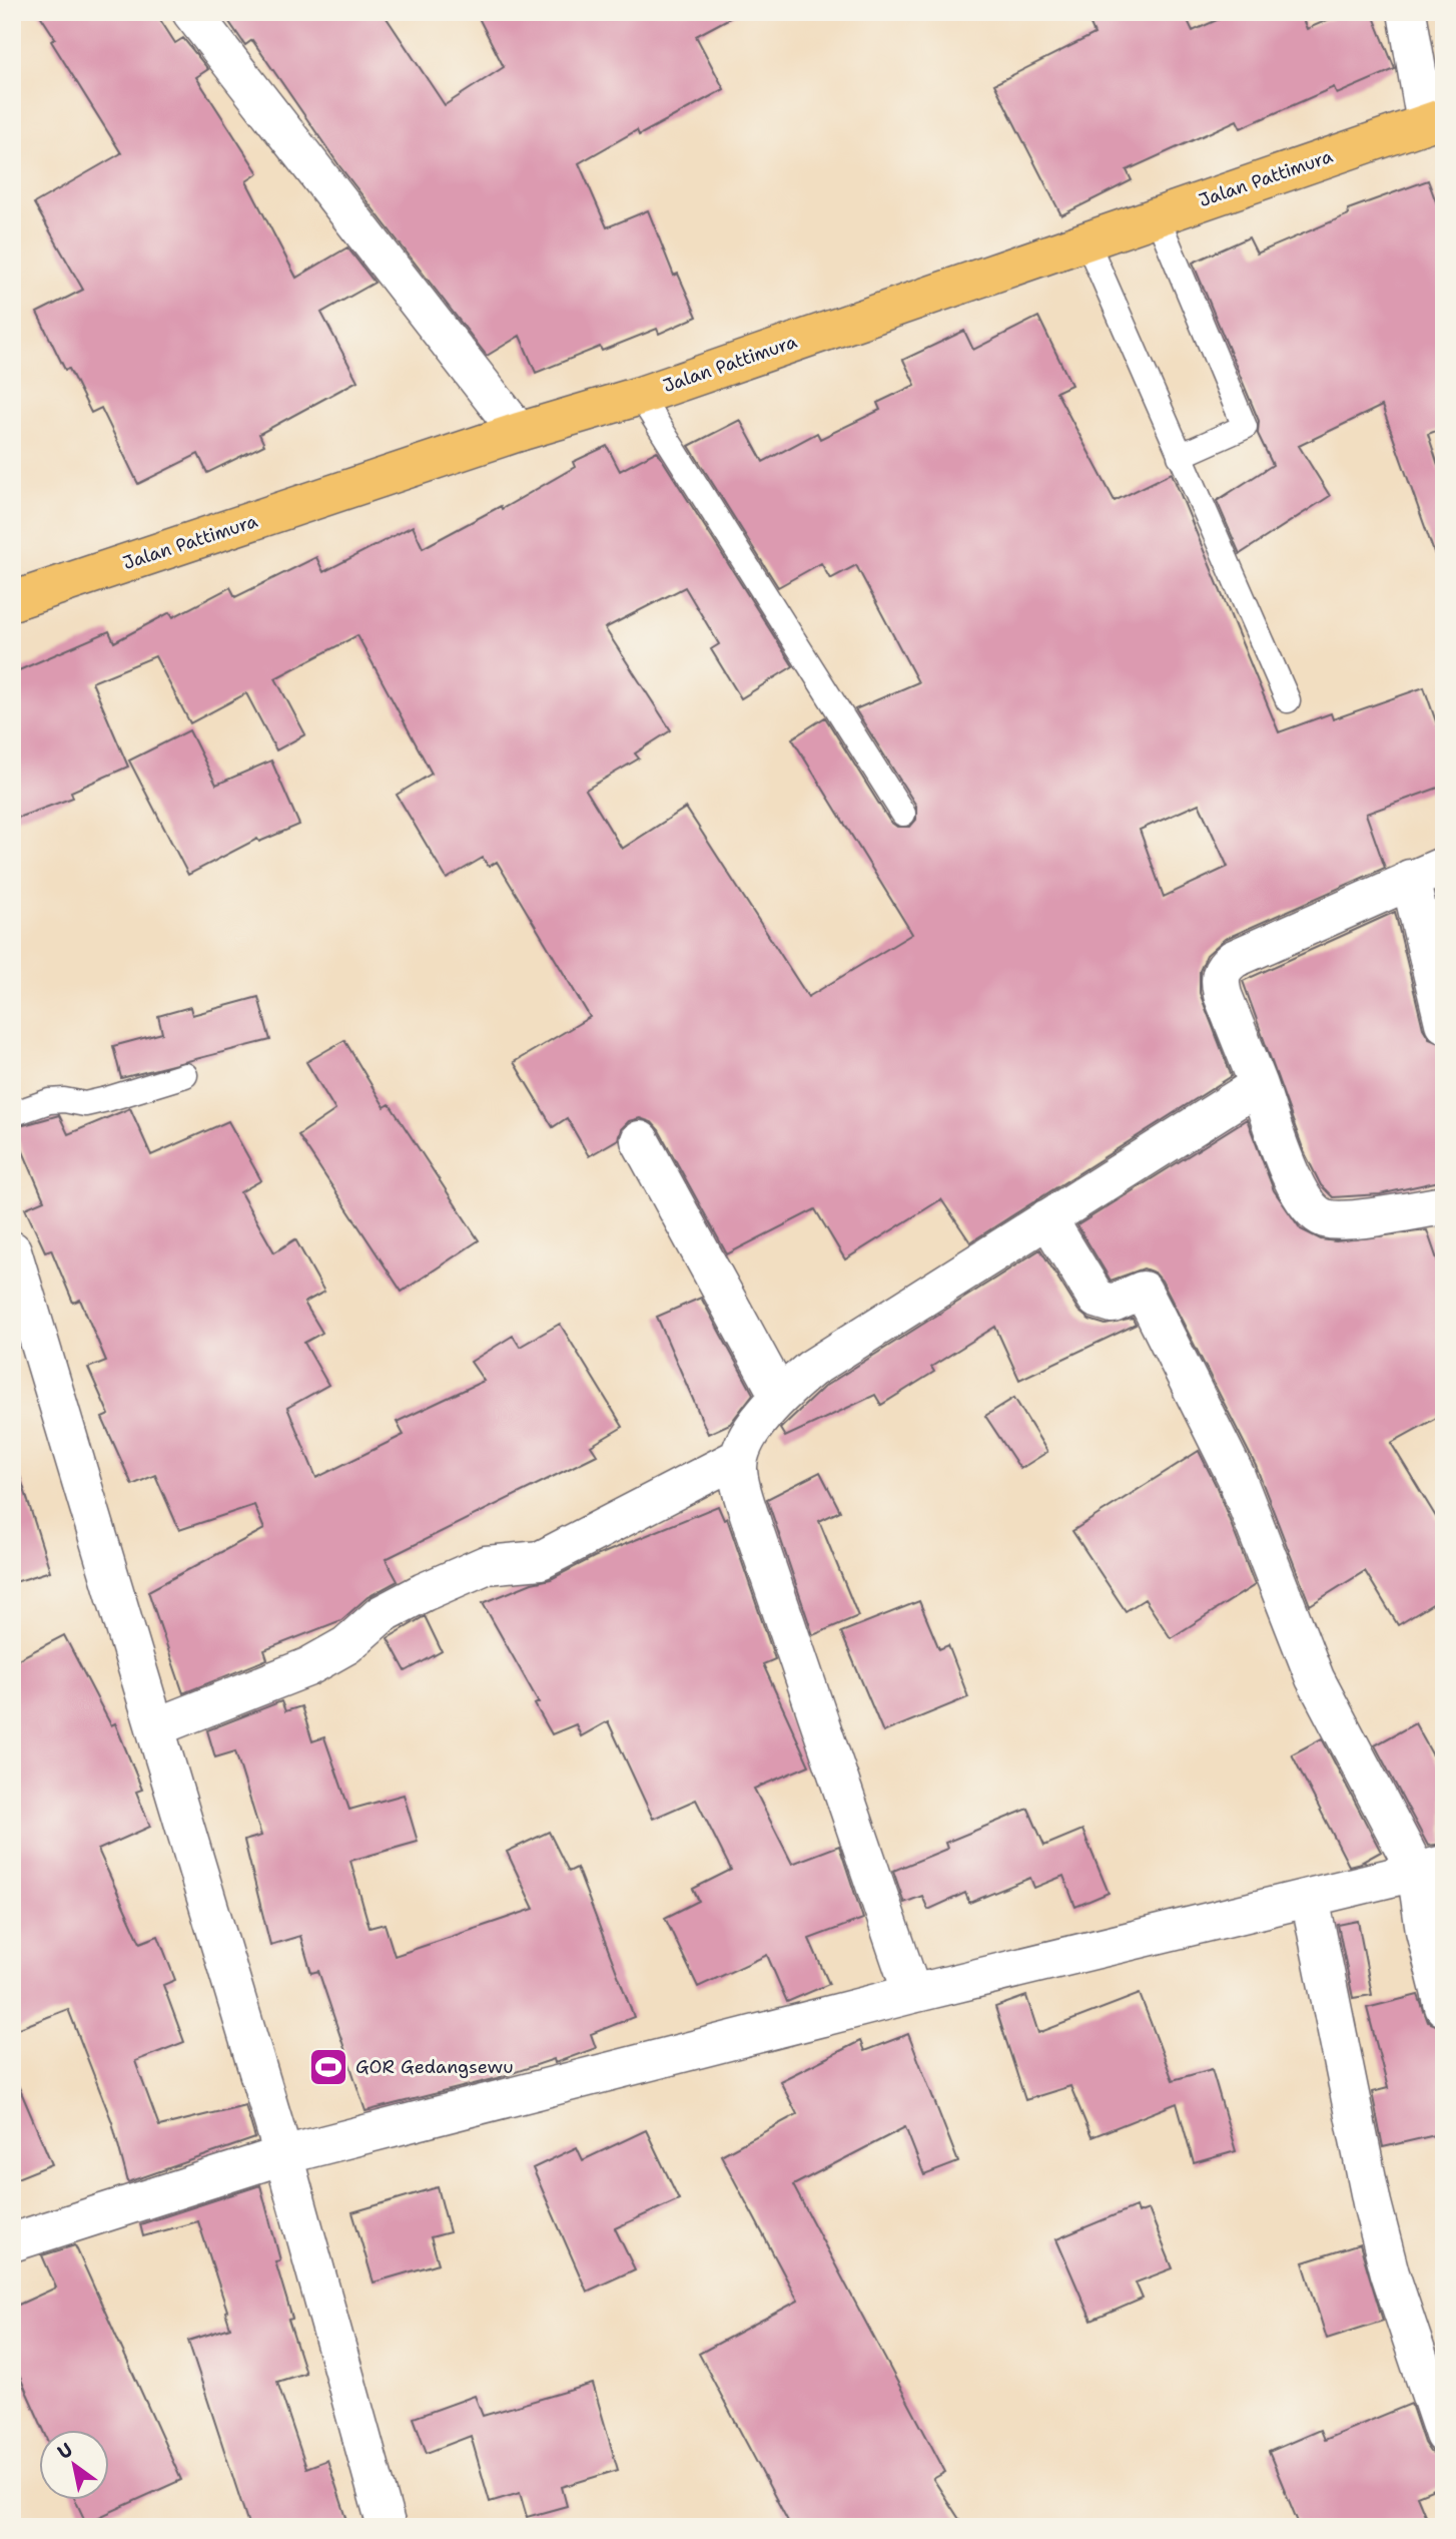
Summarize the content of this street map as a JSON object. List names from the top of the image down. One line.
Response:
{"streets":{"highway":["Jalan Pattimura"]},"places":{"sports":["GOR Gedangsewu"]},"north":"top left"}
